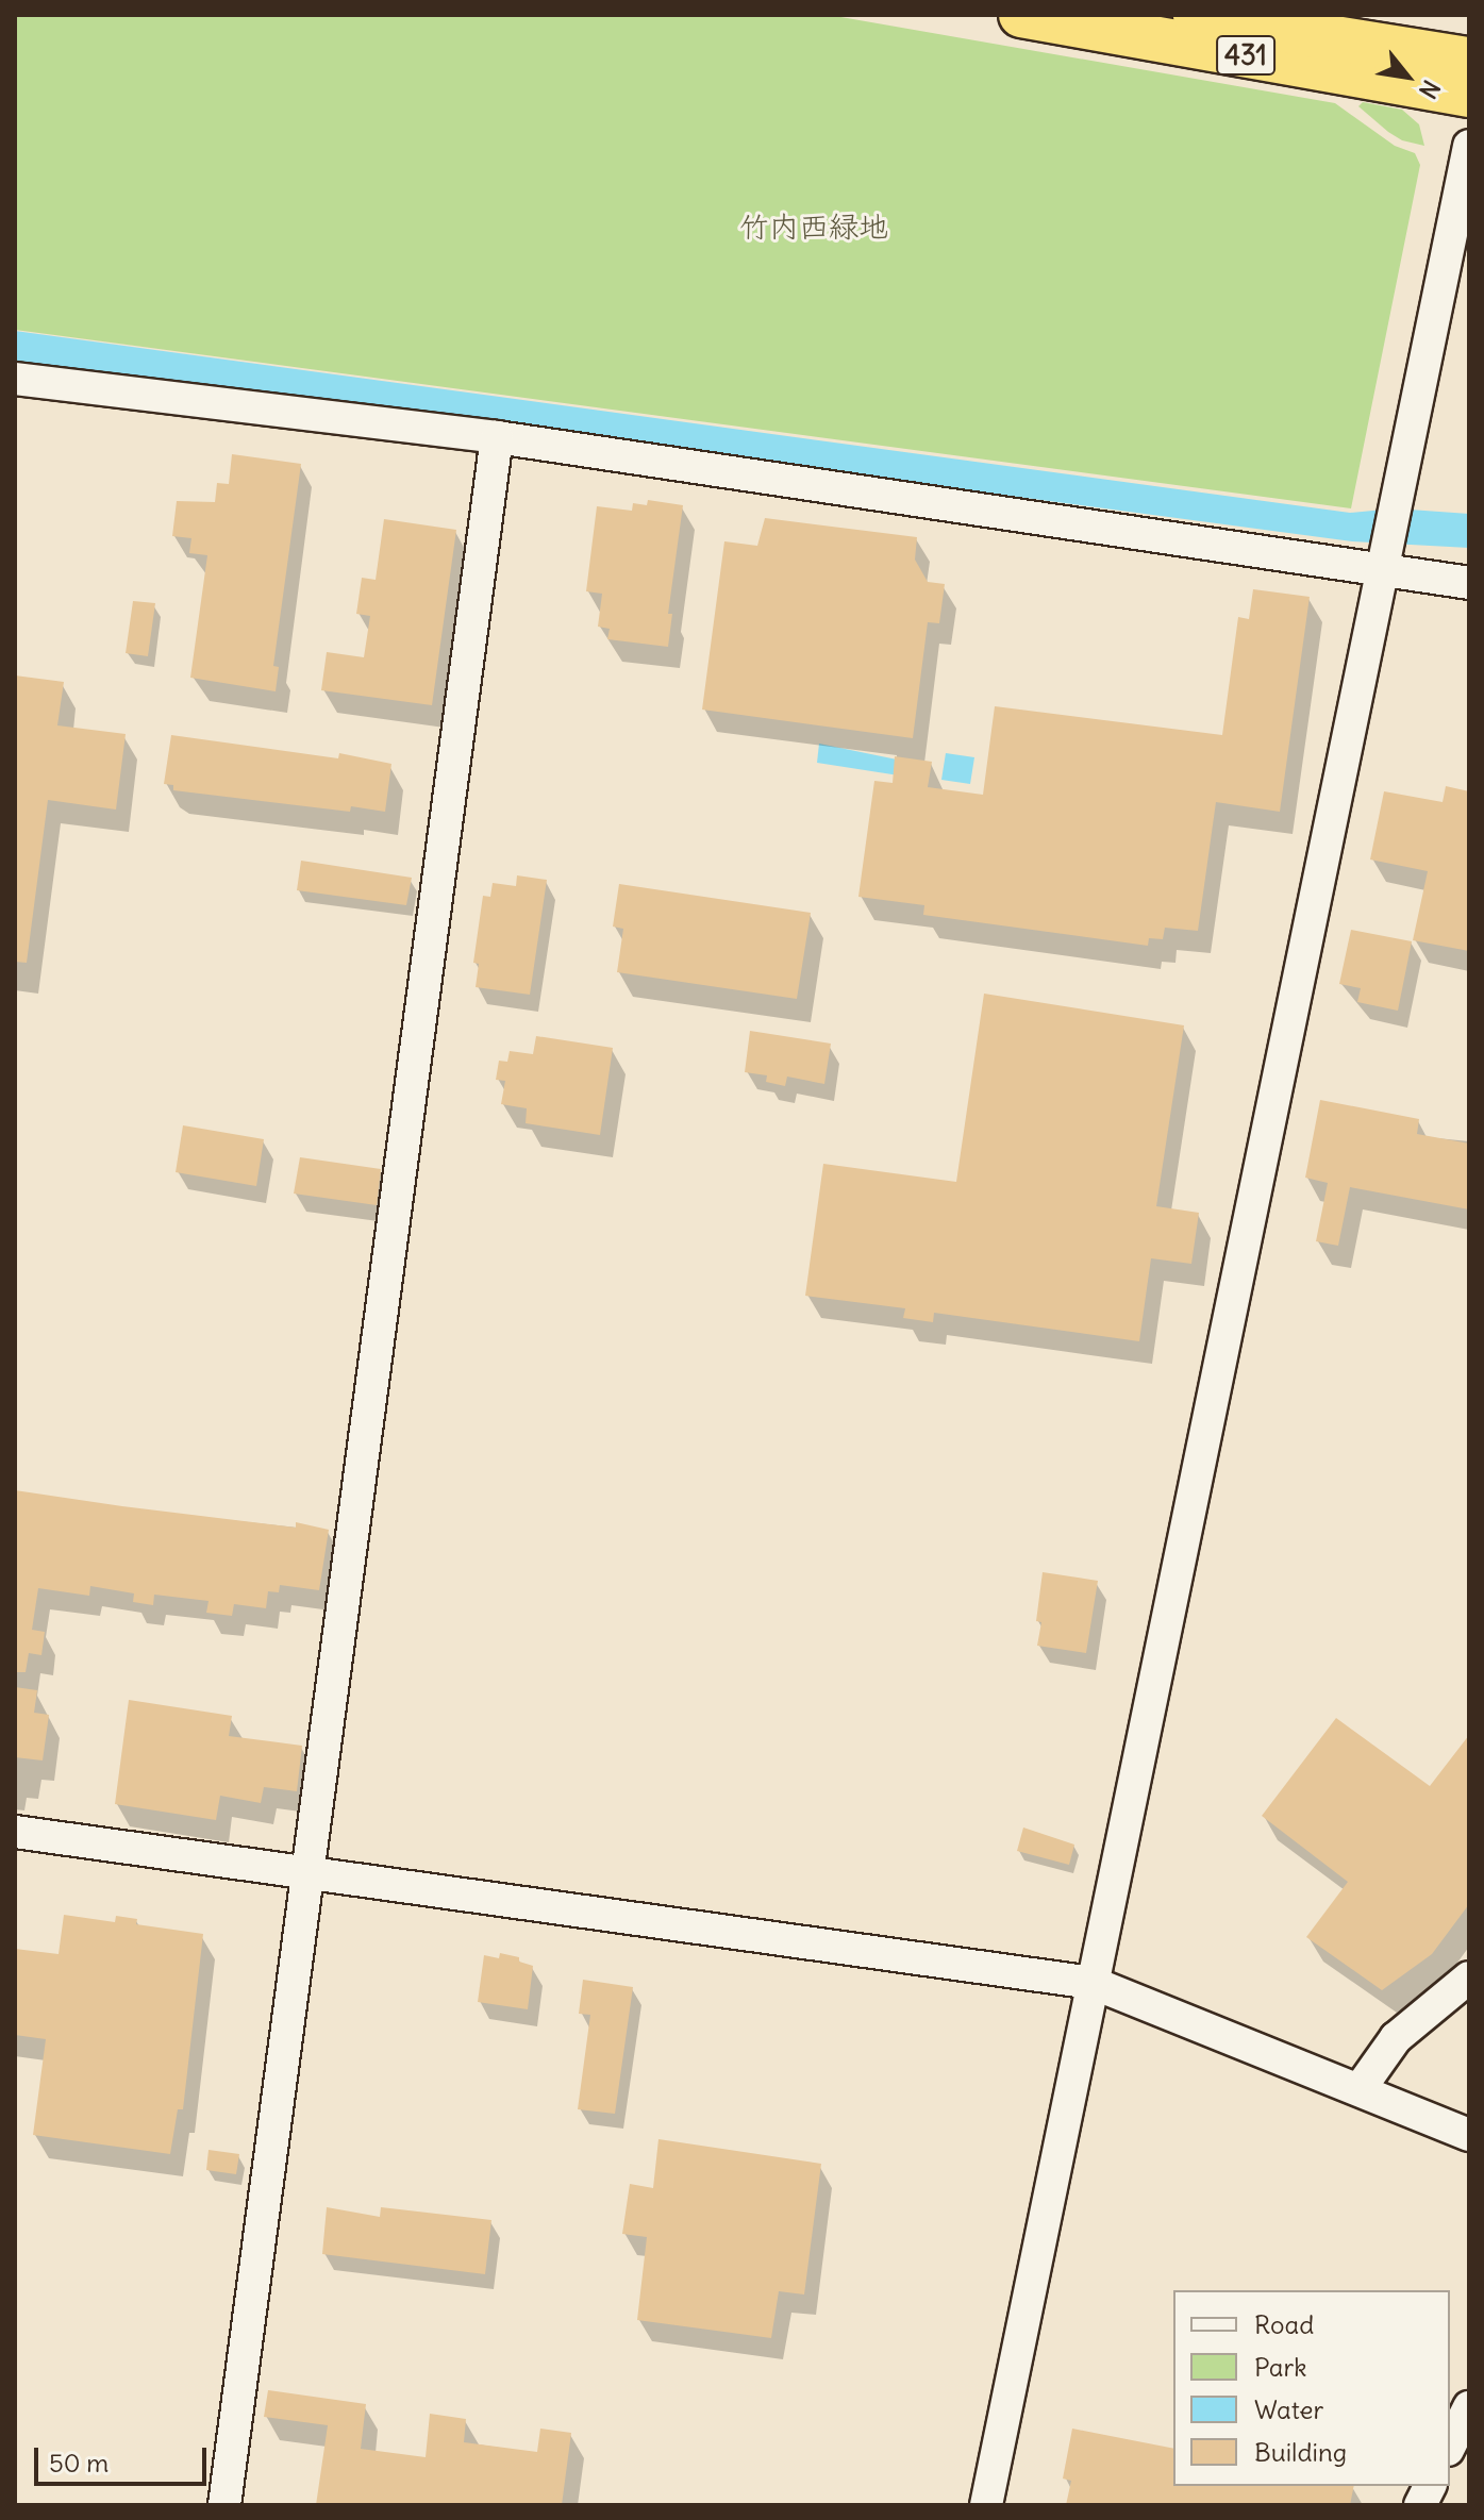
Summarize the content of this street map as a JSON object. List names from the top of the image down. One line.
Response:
{"streets":{"highway":["431"]},"parks":["竹内西緑地"],"legend":["Road","Park","Water","Building"],"scale_bar":"50 m","north":"bottom right"}
